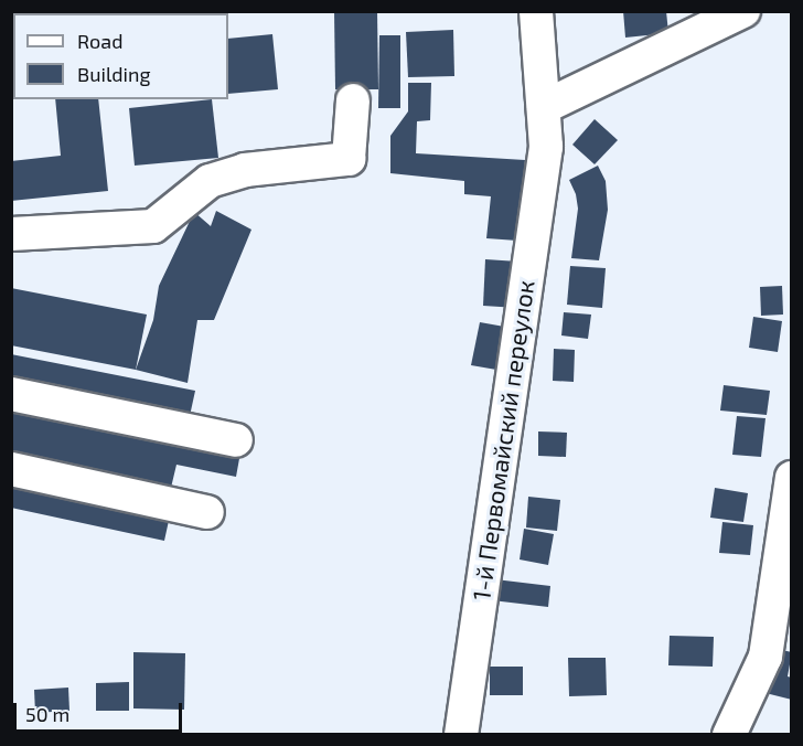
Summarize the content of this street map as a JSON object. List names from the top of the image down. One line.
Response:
{"streets":{"street":["1-й Первомайский переулок"]},"legend":["Road","Building"],"scale_bar":"50 m"}
